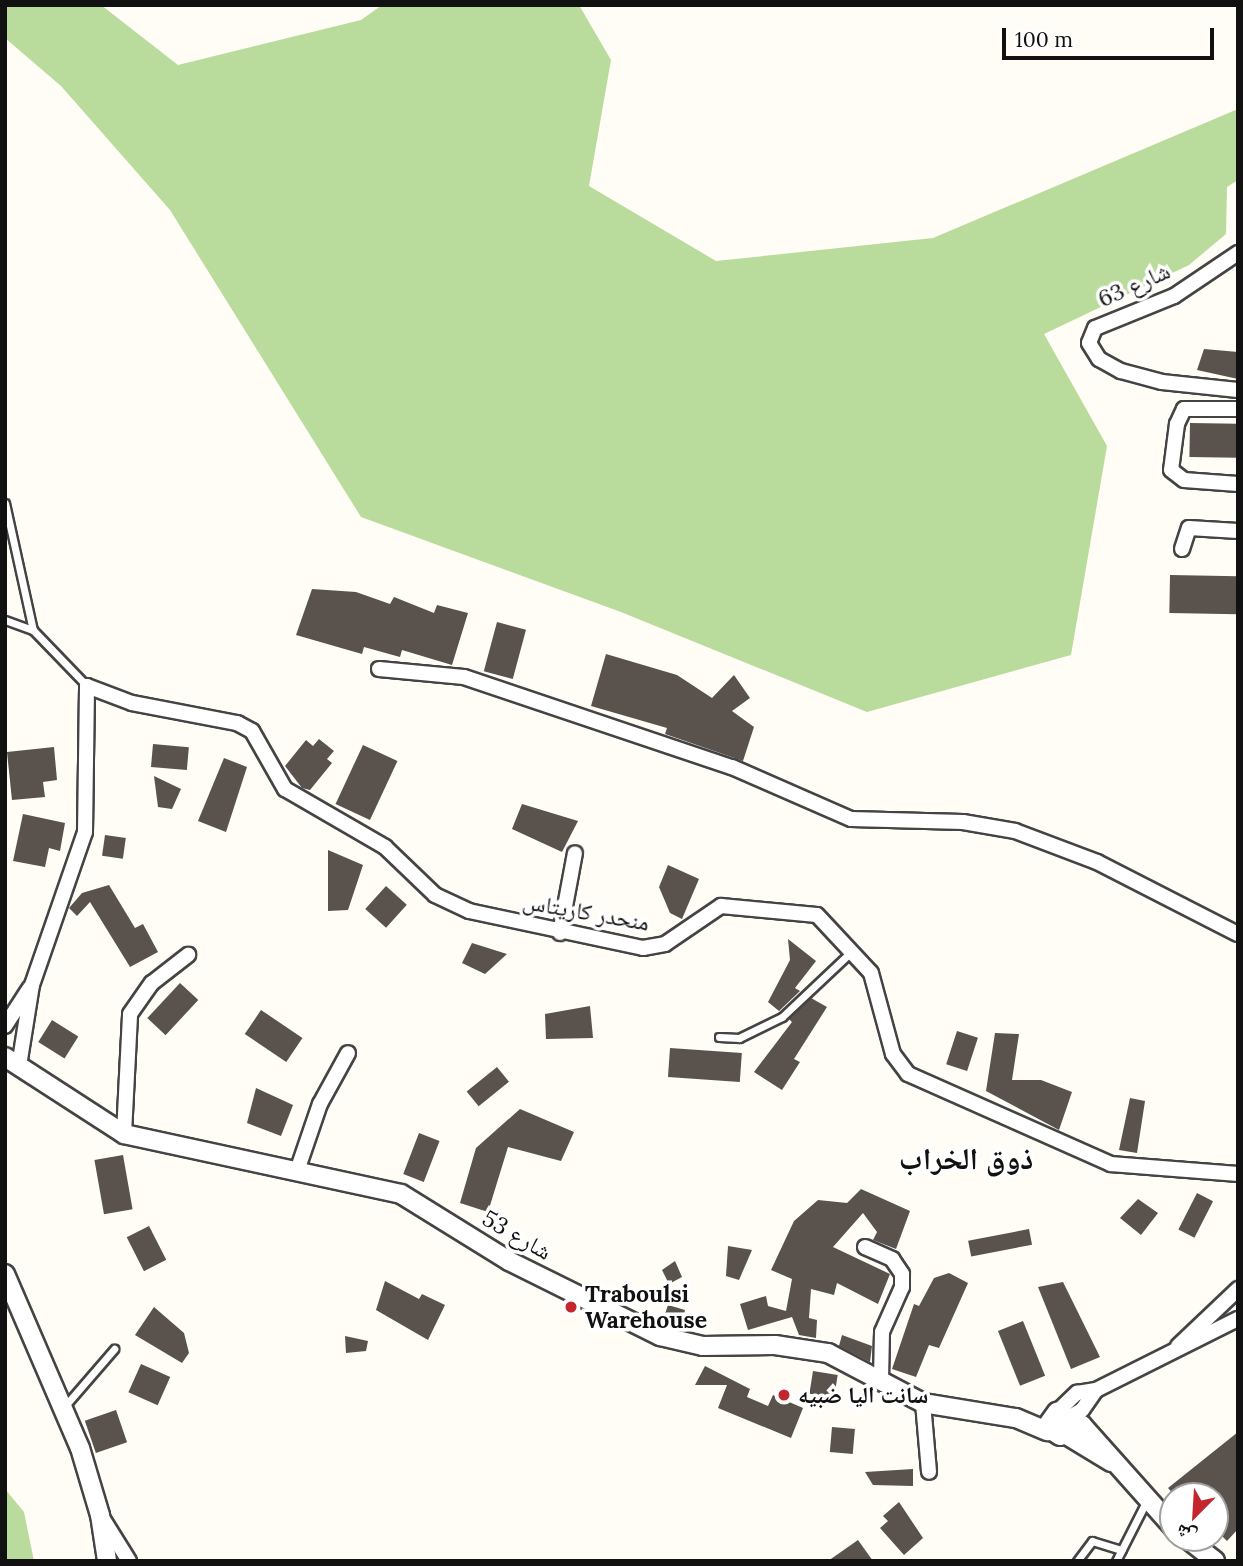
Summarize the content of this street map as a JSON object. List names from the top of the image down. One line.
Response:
{"streets":{"street":["شارع 63","منحدر كاريتاس","شارع 53"]},"districts":["ذوق الخراب"],"places":["Traboulsi Warehouse","سانت اليا ضبيه"],"scale_bar":"100 m","north":"bottom left"}
